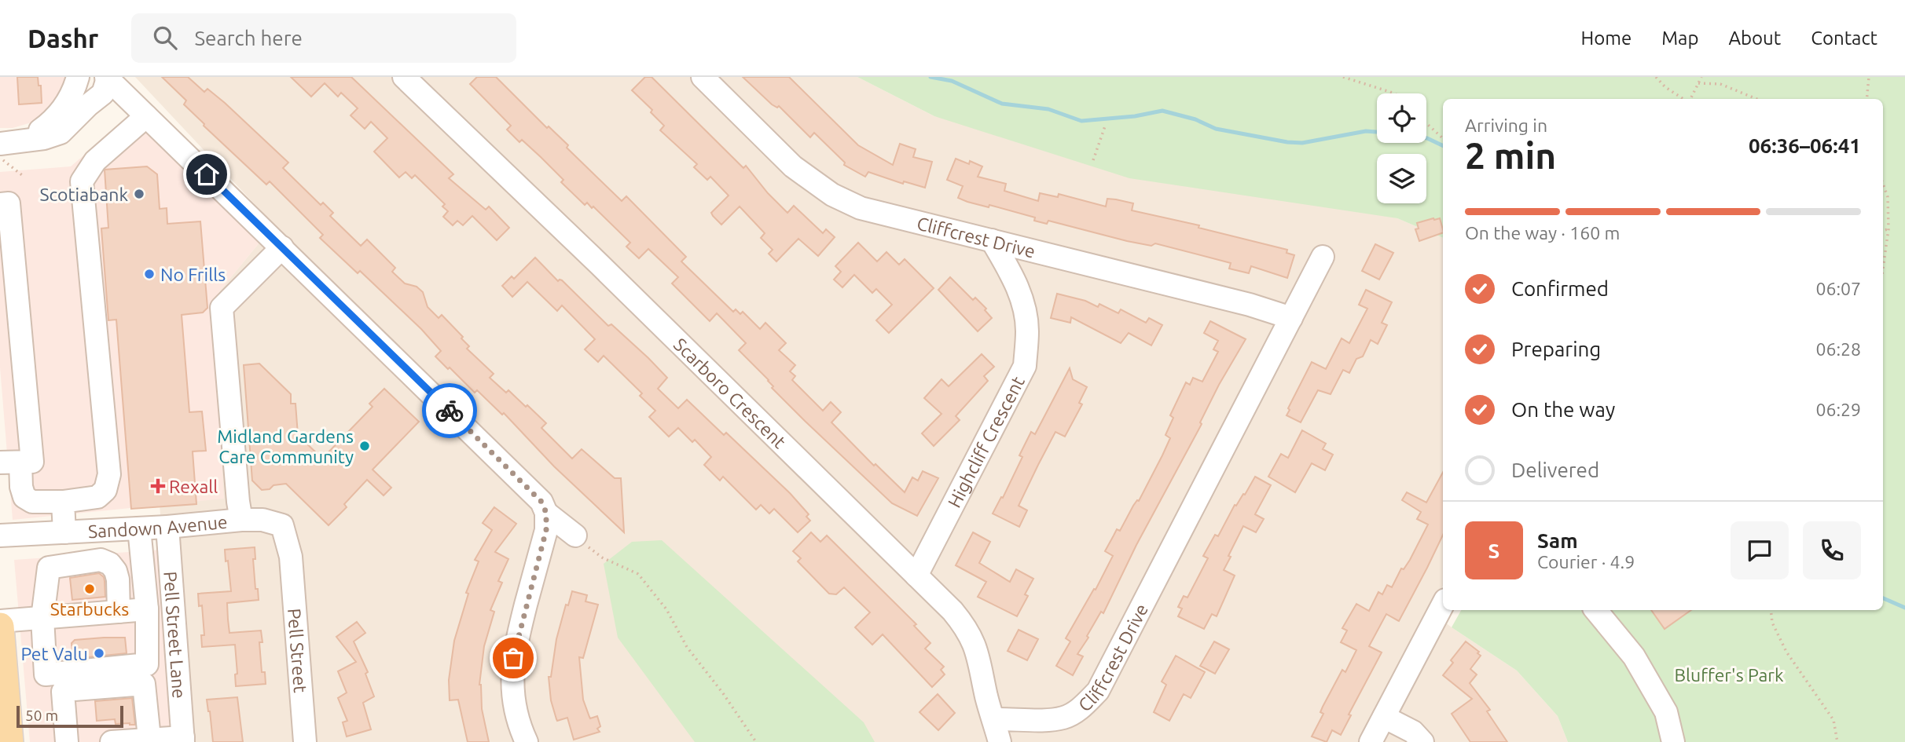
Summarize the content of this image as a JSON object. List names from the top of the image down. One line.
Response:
{"streets":{"street":["Cliffcrest Drive","Scarboro Crescent","Highcliff Crescent","Sandown Avenue","Pell Street Lane","Pell Street"]},"crossings":[["Cliffcrest Drive","Scarboro Crescent"],["Cliffcrest Drive","Highcliff Crescent"],["Scarboro Crescent","Highcliff Crescent"],["Sandown Avenue","Pell Street Lane"],["Sandown Avenue","Pell Street"]],"parks":["Bluffer's Park"],"places":{"other":["Scotiabank","No Frills","Midland Gardens Care Community","Starbucks","Pet Valu"],"health":["Rexall"]},"scale_bar":"50 m","page":{"header":"Dashr","search":"Search here","nav":["Home","Map","About","Contact"],"heading":["2 min","Arriving in","06:36–06:41"],"panel":["Sam","Courier · 4.9"],"bar":"On the way · 160 m","list":[["Confirmed","06:07"],["Preparing","06:28"],["On the way","06:29"],"Delivered"],"round":"S","scale":"50 m"}}
